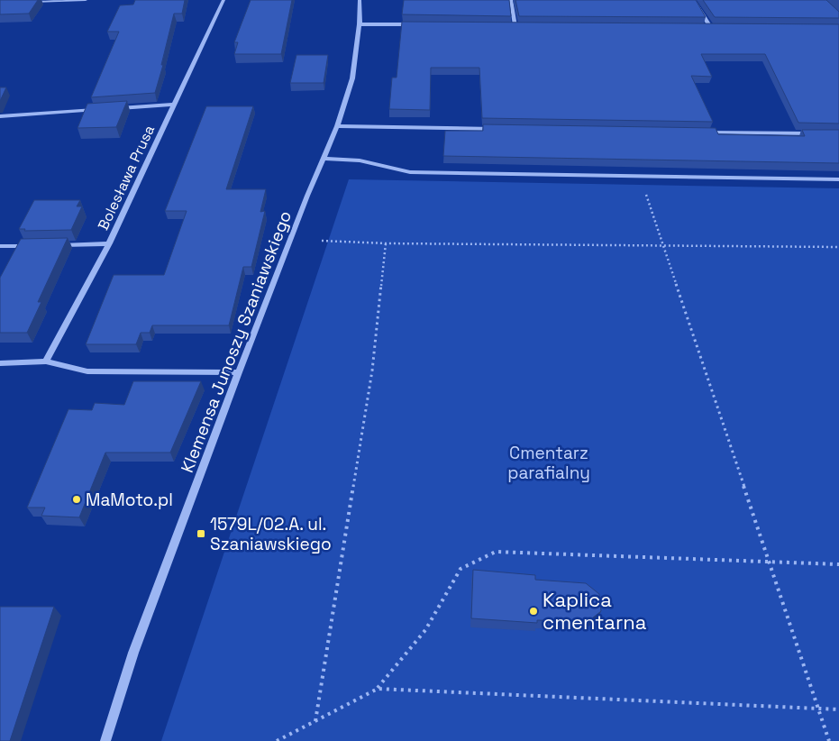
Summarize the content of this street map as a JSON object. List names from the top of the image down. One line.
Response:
{"streets":{"street":["Bolesława Prusa","Klemensa Junoszy Szaniawskiego"]},"parks":["Cmentarz parafialny"],"places":{"other":["MaMoto.pl","Kaplica cmentarna"],"transit":["1579L/02.A. ul. Szaniawskiego"]}}
